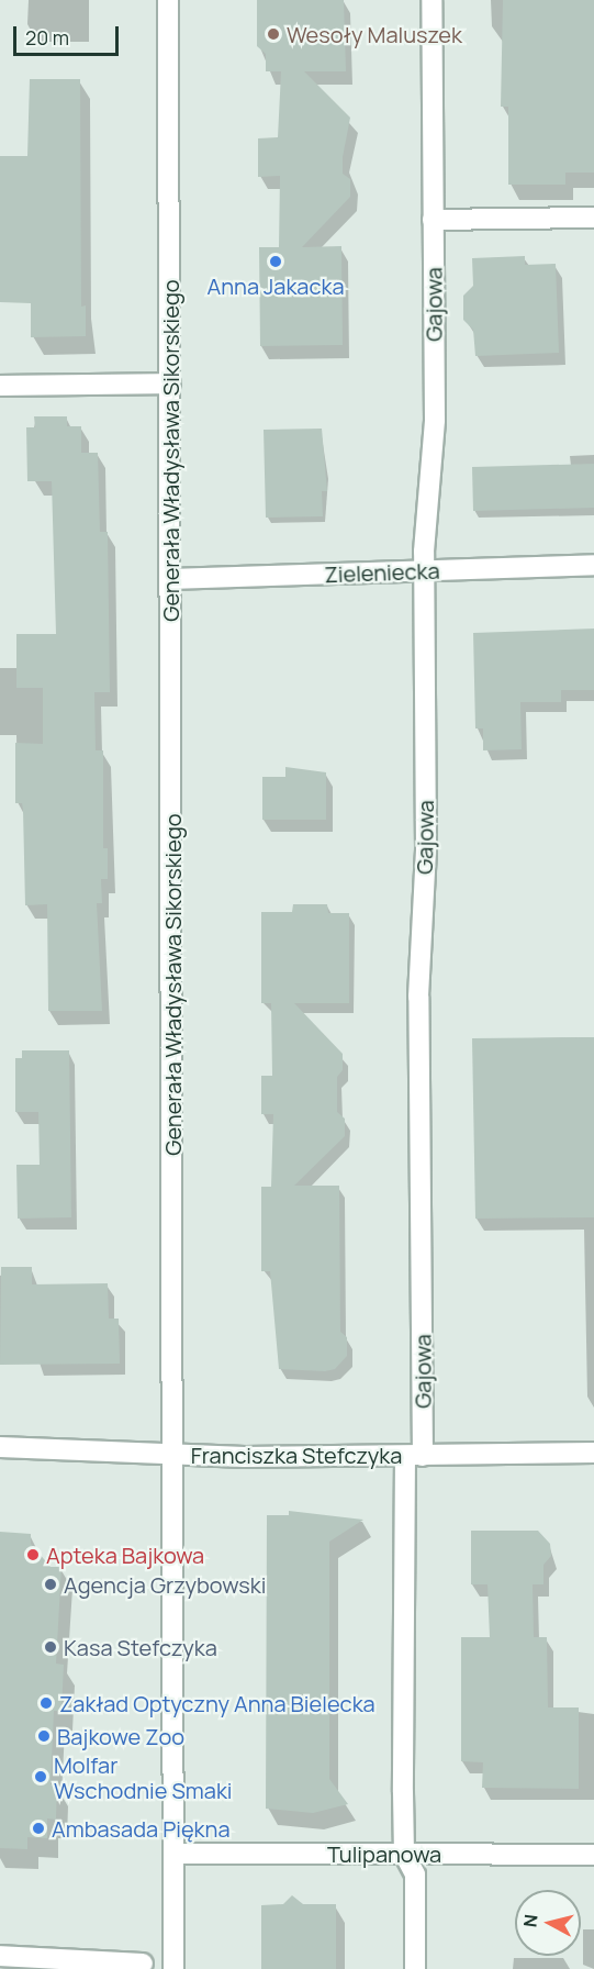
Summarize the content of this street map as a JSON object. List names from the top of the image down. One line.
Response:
{"streets":{"street":["Gajowa","Generała Władysława Sikorskiego","Zieleniecka","Franciszka Stefczyka","Tulipanowa"]},"crossings":[["Gajowa","Zieleniecka"],["Gajowa","Franciszka Stefczyka"],["Gajowa","Tulipanowa"],["Generała Władysława Sikorskiego","Zieleniecka"],["Generała Władysława Sikorskiego","Franciszka Stefczyka"],["Generała Władysława Sikorskiego","Tulipanowa"]],"places":["Wesoły Maluszek","Anna Jakacka","Apteka Bajkowa","Agencja Grzybowski","Kasa Stefczyka","Zakład Optyczny Anna Bielecka","Bajkowe Zoo","Molfar Wschodnie Smaki","Ambasada Piękna"],"scale_bar":"20 m","north":"left"}
